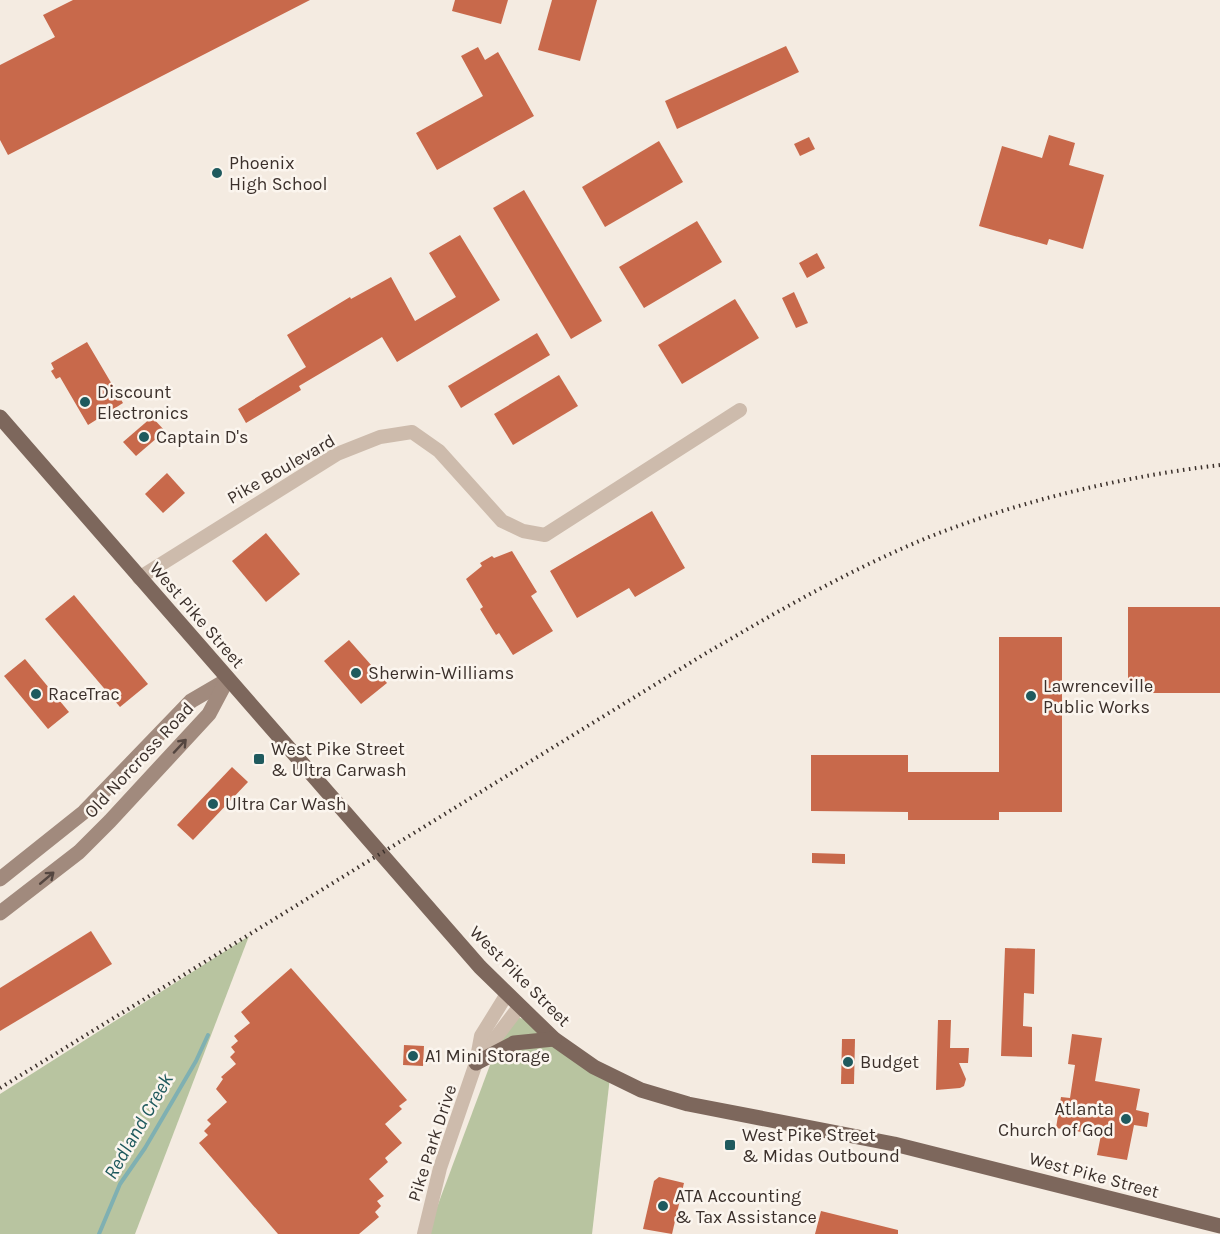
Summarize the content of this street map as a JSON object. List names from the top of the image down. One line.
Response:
{"streets":{"main road":["West Pike Street","Old Norcross Road"],"street":["Pike Boulevard","Pike Park Drive"]},"crossings":[["Pike Boulevard","West Pike Street"],["West Pike Street","Old Norcross Road"],["West Pike Street","Pike Park Drive"]],"water":["Redland Creek"],"places":{"other":["Phoenix High School","Discount Electronics","Captain D's","Sherwin-Williams","RaceTrac","Lawrenceville Public Works","Ultra Car Wash","A1 Mini Storage","Budget","Atlanta Church of God","ATA Accounting & Tax Assistance"],"transit":["West Pike Street & Ultra Carwash","West Pike Street & Midas Outbound"]}}
